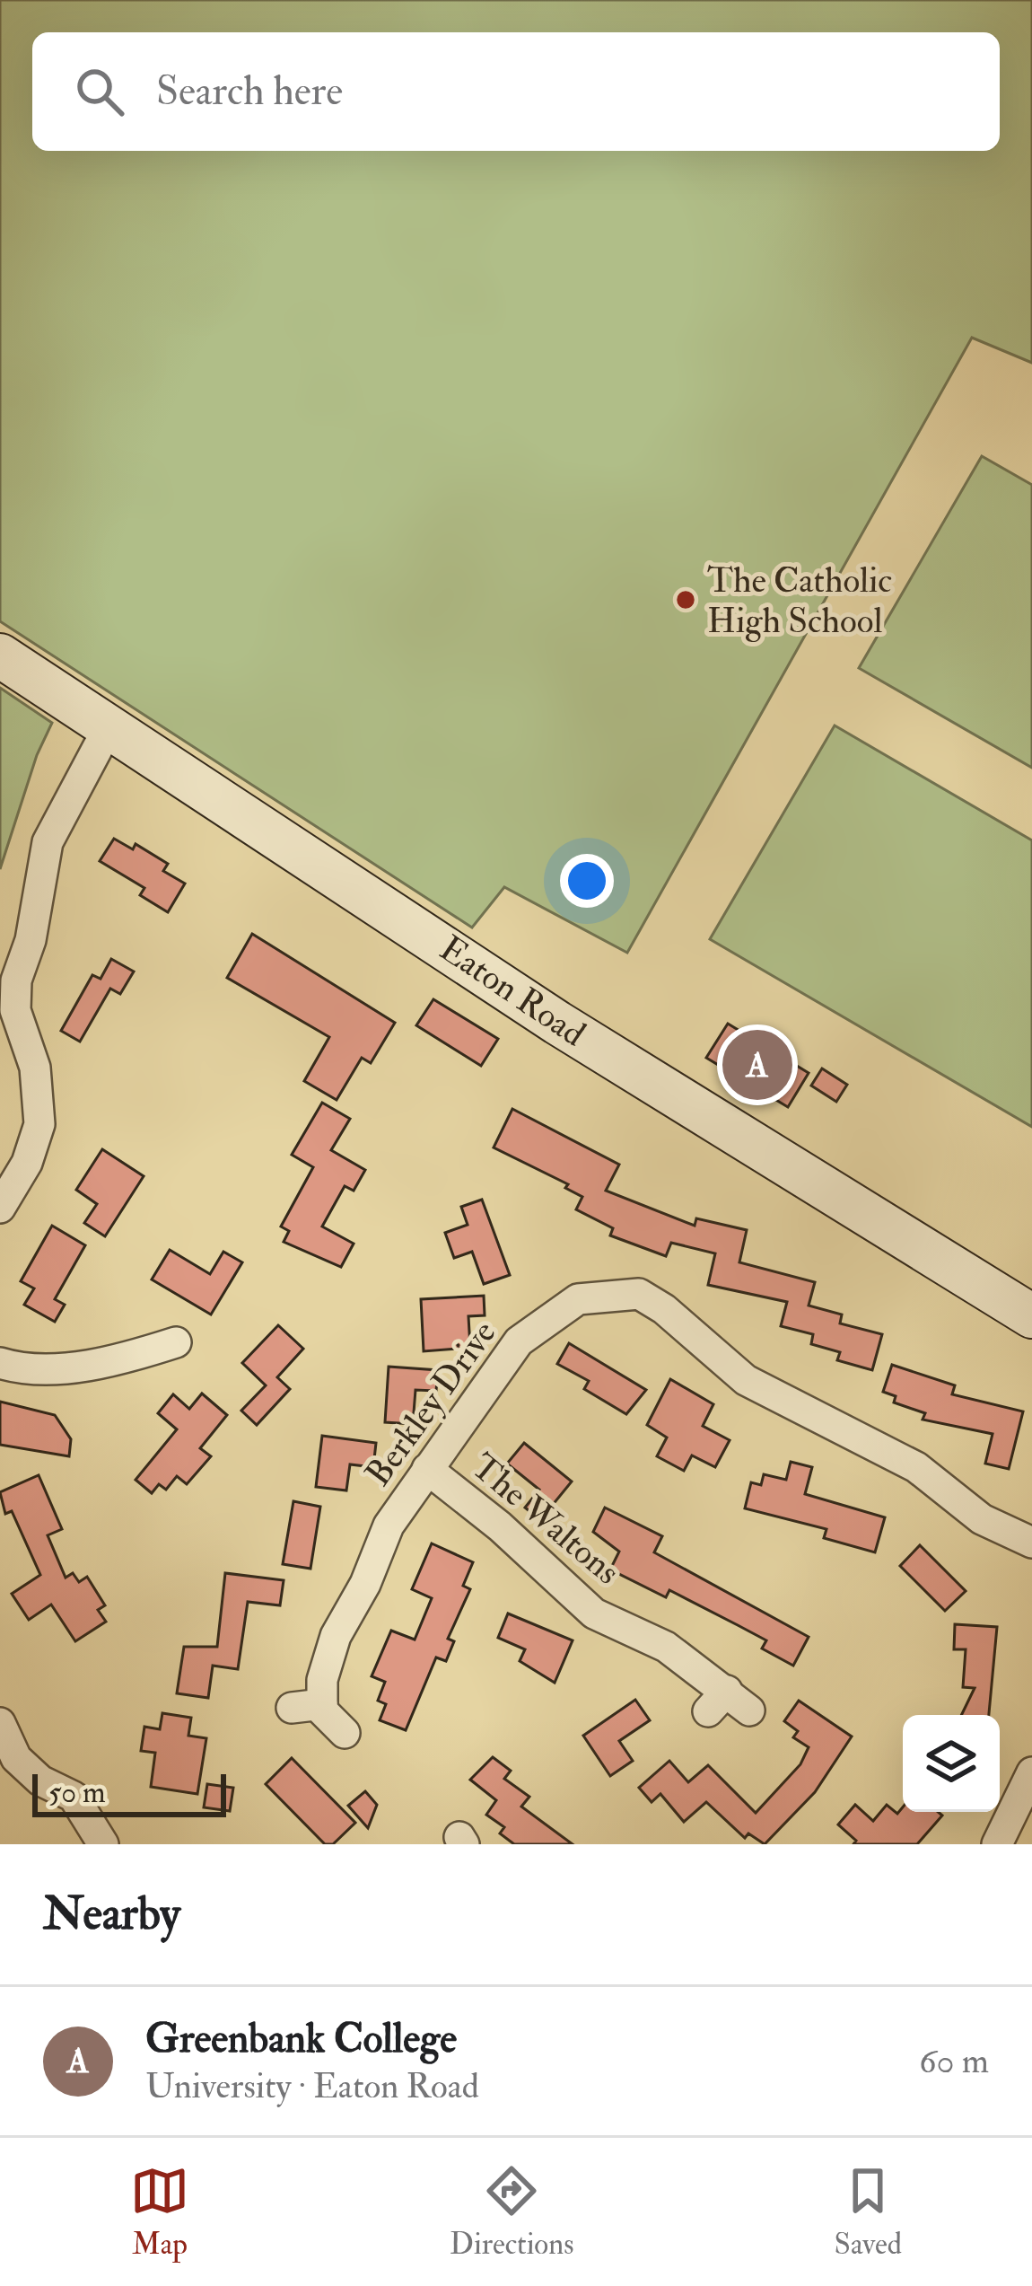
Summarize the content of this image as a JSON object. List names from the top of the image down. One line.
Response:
{"streets":{"street":["Eaton Road","Berkley Drive","The Waltons"]},"crossings":[["Berkley Drive","The Waltons"]],"places":["The Catholic High School"],"scale_bar":"50 m","page":{"search":"Search here","pins":"A","scale":"50 m","heading":"Nearby","list":[{"mark":"A","name":"Greenbank College","note":"University · Eaton Road","value":"60 m"}],"nav":["Map","Directions","Saved"]}}
